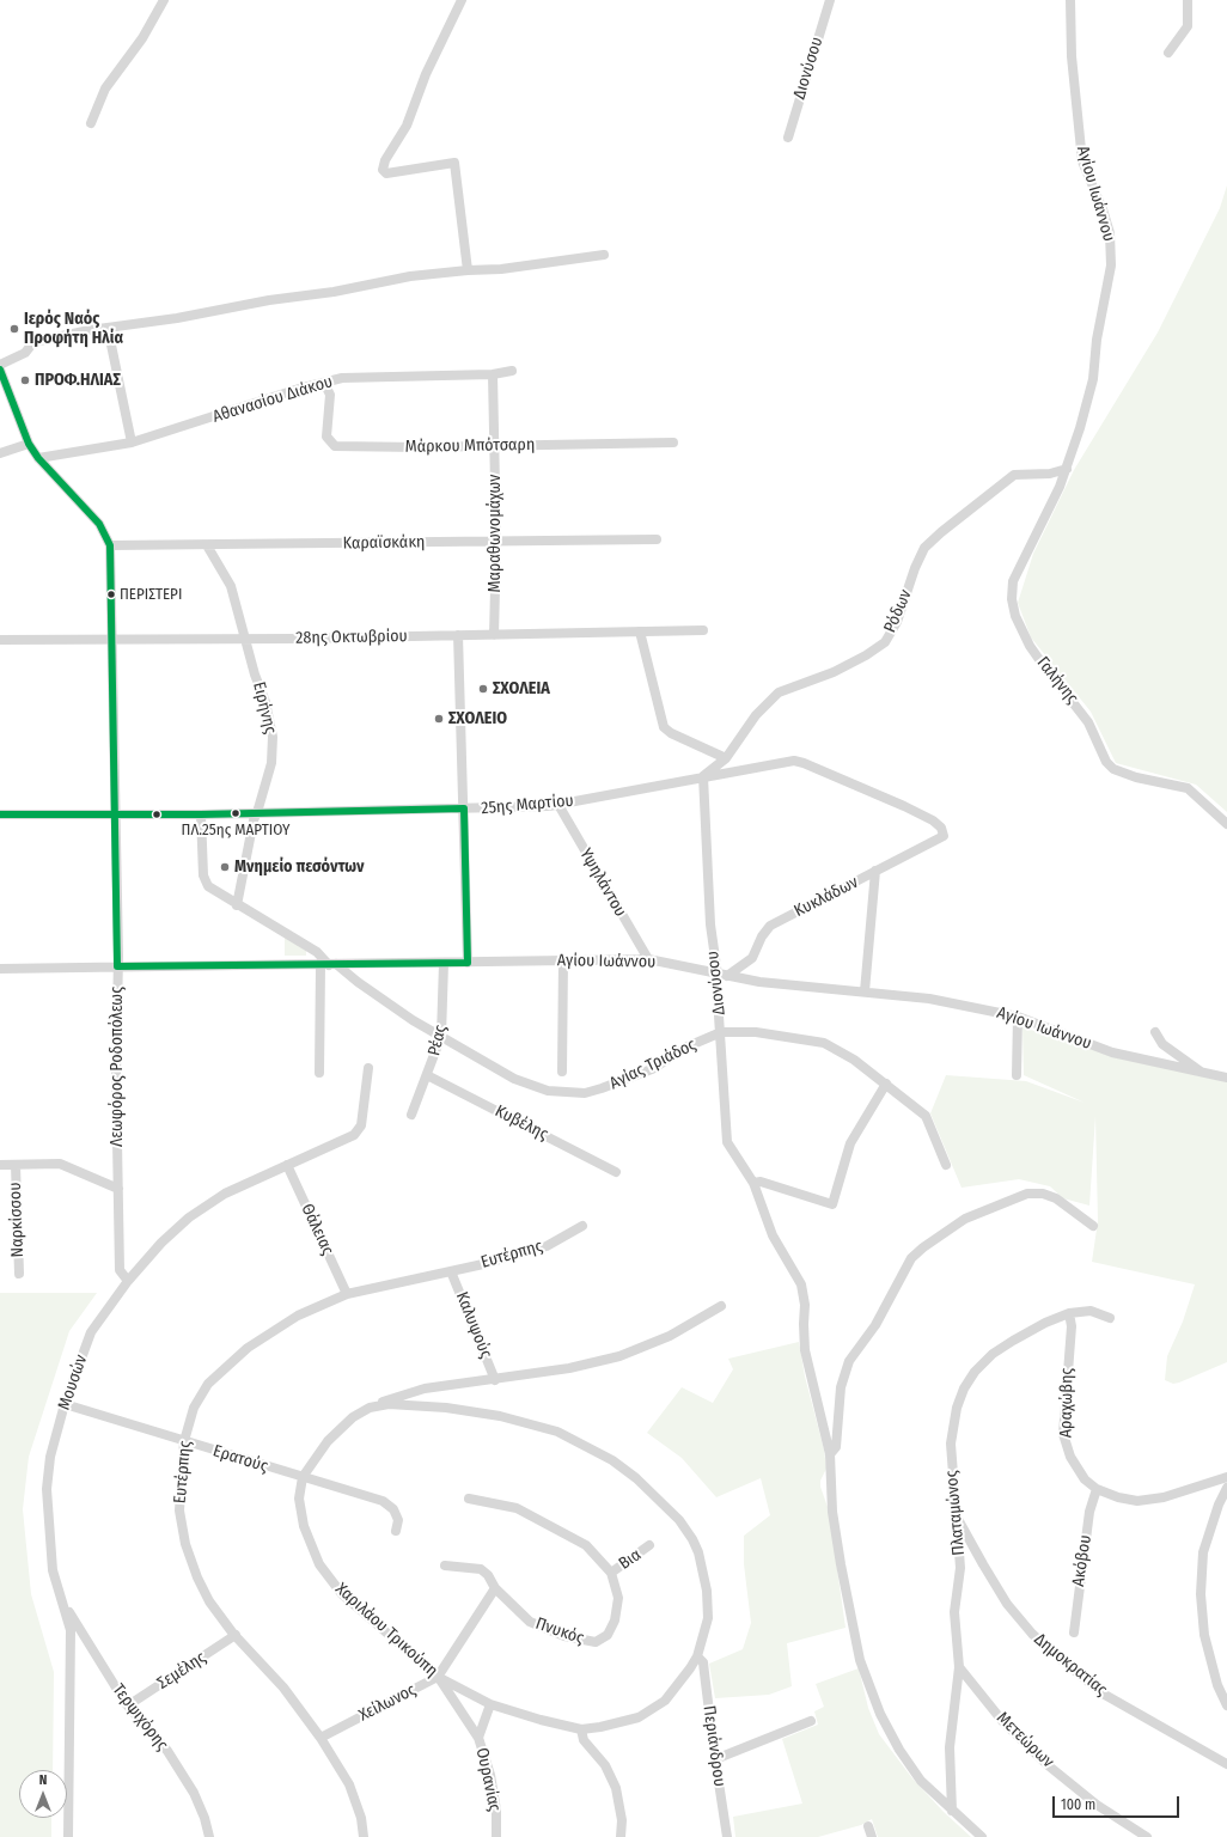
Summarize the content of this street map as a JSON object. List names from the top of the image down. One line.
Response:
{"streets":{"street":["Διονύσου","Αγίου Ιωάννου","Αθανασίου Διάκου","Μάρκου Μπότσαρη","Μαραθωνομάχων","Καραϊσκάκη","Ρόδων","28ης Οκτωβρίου","Γαλήνης","Ειρήνης","25ης Μαρτίου","Υψηλάντου","Κυκλάδων","Ρέας","Αγίας Τριάδος","Λεωφόρος Ροδοπόλεως","Κυβέλης","Ναρκίσσου","Θάλειας","Ευτέρπης","Καλυψούς","Μουσών","Αραχώβης","Ερατούς","Πλαταμώνος","Βια","Ακόβου","Χαριλάου Τρικούπη","Πνυκός","Δημοκρατίας","Σεμέλης","Χείλωνος","Τερψιχόρης","Μετεώρων","Περιάνδρου","Ουρανίας"]},"crossings":[["Διονύσου","Αγίου Ιωάννου"],["Διονύσου","Ρόδων"],["Διονύσου","25ης Μαρτίου"],["Διονύσου","Κυκλάδων"],["Διονύσου","Αγίας Τριάδος"],["Αγίου Ιωάννου","Ρόδων"],["Αγίου Ιωάννου","Γαλήνης"],["Αγίου Ιωάννου","Υψηλάντου"],["Αγίου Ιωάννου","Κυκλάδων"],["Αγίου Ιωάννου","Ρέας"],["Αγίου Ιωάννου","Αγίας Τριάδος"],["Αγίου Ιωάννου","Λεωφόρος Ροδοπόλεως"],["Αθανασίου Διάκου","Μάρκου Μπότσαρη"],["Αθανασίου Διάκου","Μαραθωνομάχων"],["Αθανασίου Διάκου","Λεωφόρος Ροδοπόλεως"],["Μάρκου Μπότσαρη","Μαραθωνομάχων"],["Μαραθωνομάχων","Καραϊσκάκη"],["Μαραθωνομάχων","28ης Οκτωβρίου"],["Καραϊσκάκη","Ειρήνης"],["Καραϊσκάκη","Λεωφόρος Ροδοπόλεως"],["Ρόδων","Γαλήνης"],["Ρόδων","25ης Μαρτίου"],["28ης Οκτωβρίου","Ειρήνης"],["28ης Οκτωβρίου","Λεωφόρος Ροδοπόλεως"],["Ειρήνης","25ης Μαρτίου"],["25ης Μαρτίου","Υψηλάντου"],["25ης Μαρτίου","Κυκλάδων"],["25ης Μαρτίου","Λεωφόρος Ροδοπόλεως"],["Ρέας","Αγίας Τριάδος"],["Ρέας","Κυβέλης"],["Λεωφόρος Ροδοπόλεως","Μουσών"],["Θάλειας","Ευτέρπης"],["Θάλειας","Μουσών"],["Ευτέρπης","Καλυψούς"],["Ευτέρπης","Ερατούς"],["Ευτέρπης","Σεμέλης"],["Ευτέρπης","Χείλωνος"],["Μουσών","Ερατούς"],["Μουσών","Τερψιχόρης"],["Αραχώβης","Πλαταμώνος"],["Αραχώβης","Ακόβου"],["Ερατούς","Χαριλάου Τρικούπη"],["Πλαταμώνος","Δημοκρατίας"],["Πλαταμώνος","Μετεώρων"],["Βια","Πνυκός"],["Χαριλάου Τρικούπη","Χείλωνος"],["Χαριλάου Τρικούπη","Περιάνδρου"],["Χαριλάου Τρικούπη","Ουρανίας"],["Πνυκός","Χείλωνος"],["Σεμέλης","Τερψιχόρης"],["Χείλωνος","Ουρανίας"]],"places":["Ιερός Ναός Προφήτη Ηλία","ΠΡΟΦ.ΗΛΙΑΣ","ΠΕΡΙΣΤΕΡΙ","ΣΧΟΛΕΙΑ","ΣΧΟΛΕΙΟ","ΠΛ.25ης ΜΑΡΤΙΟΥ","Μνημείο πεσόντων"],"scale_bar":"100 m","north":"top"}
